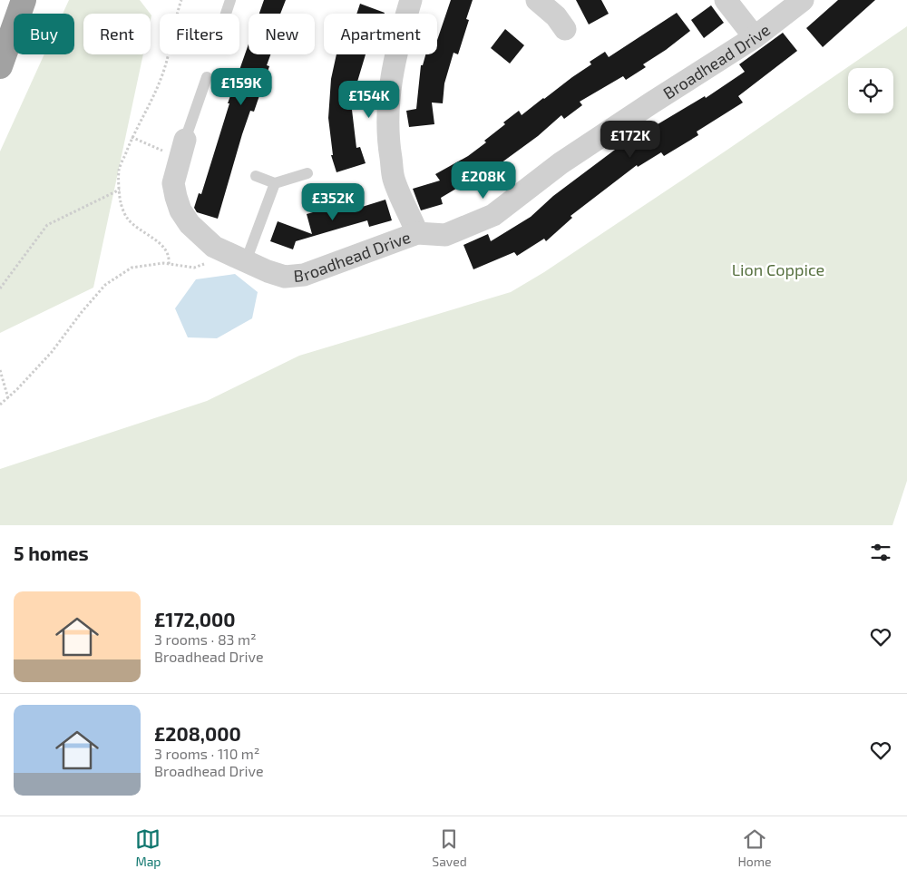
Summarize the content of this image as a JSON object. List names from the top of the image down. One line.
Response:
{"streets":{"street":["Broadhead Drive"]},"parks":["Lion Coppice"],"page":{"chip":["Buy","Rent","Filters","New","Apartment"],"price":["£159K","£154K","£172K","£208K","£352K"],"heading":"5 homes","list":[{"name":"£172,000","note":"3 rooms · 83 m² · Broadhead Drive"},{"name":"£208,000","note":"3 rooms · 110 m² · Broadhead Drive"}],"tabs":["Map","Saved","Home"]}}
